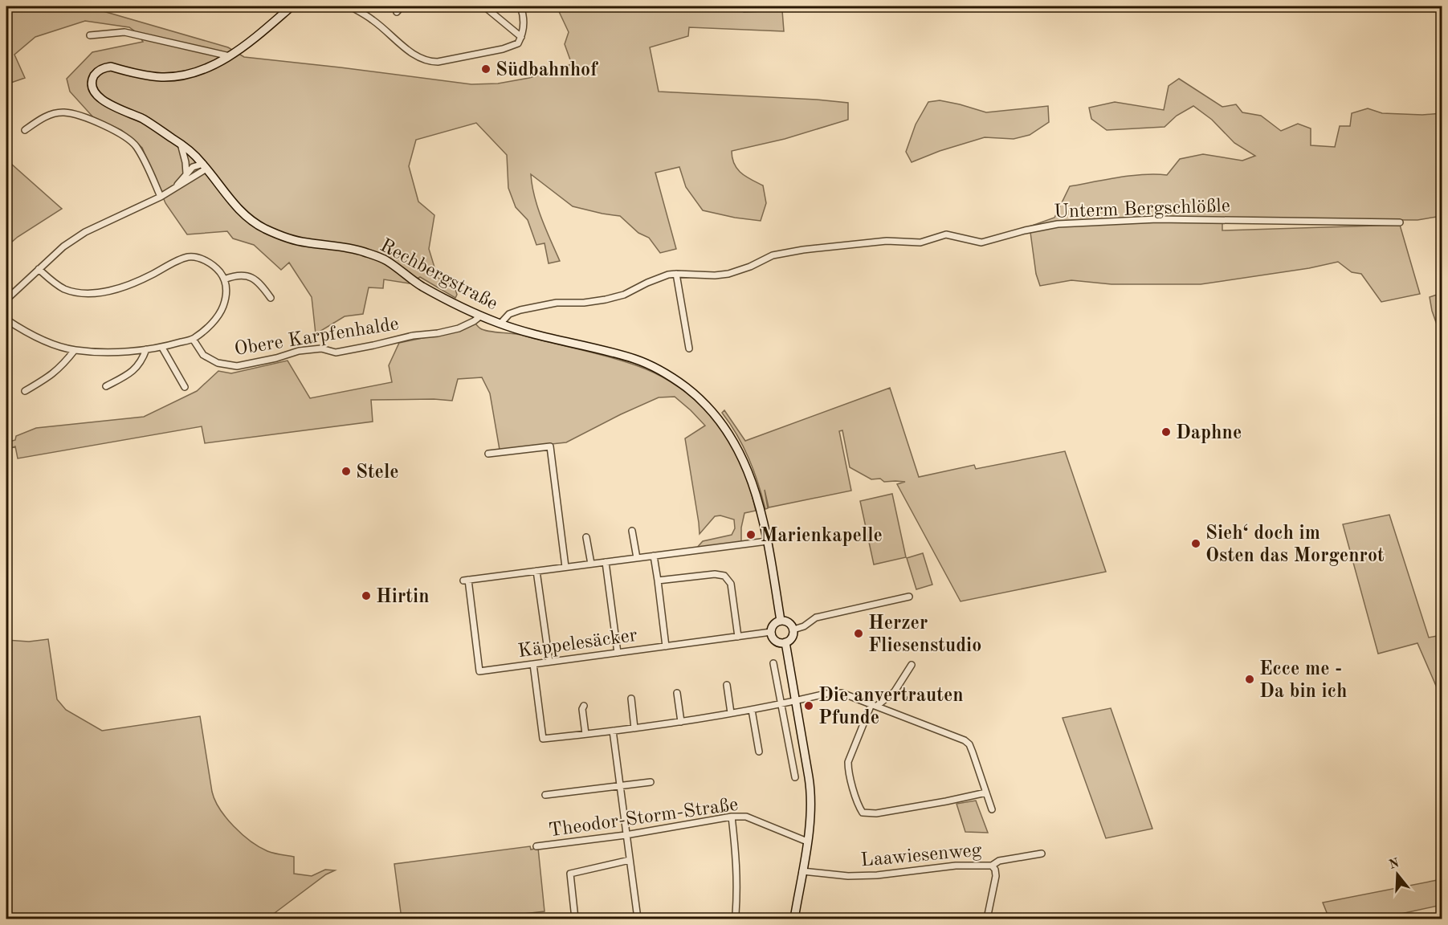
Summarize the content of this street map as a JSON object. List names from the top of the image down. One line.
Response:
{"streets":{"main road":["Rechbergstraße"],"street":["Unterm Bergschlößle","Obere Karpfenhalde","Käppelesäcker","Theodor-Storm-Straße","Laawiesenweg"]},"crossings":[["Unterm Bergschlößle","Rechbergstraße"],["Rechbergstraße","Obere Karpfenhalde"],["Rechbergstraße","Käppelesäcker"]],"places":["Südbahnhof","Daphne","Stele","Marienkapelle","Sieh‘ doch im Osten das Morgenrot","Hirtin","Herzer Fliesenstudio","Ecce me - Da bin ich","Die anvertrauten Pfunde"],"north":"top"}
